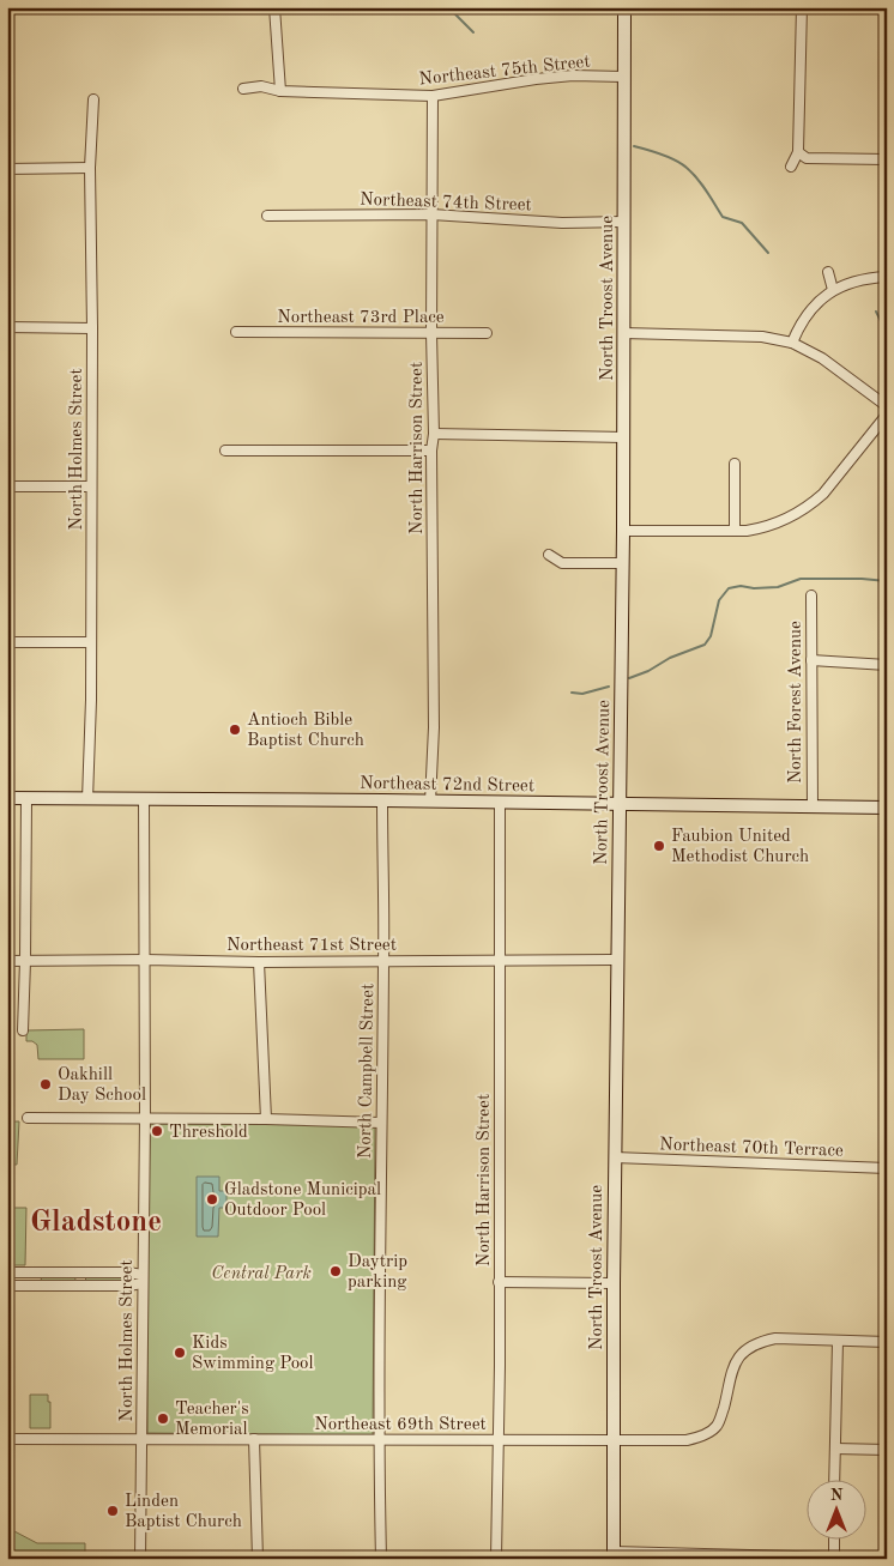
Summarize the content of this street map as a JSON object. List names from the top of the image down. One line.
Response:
{"streets":{"street":["Northeast 75th Street","Northeast 74th Street","North Troost Avenue","Northeast 73rd Place","North Harrison Street","North Holmes Street","North Forest Avenue","Northeast 72nd Street","Northeast 71st Street","North Campbell Street","Northeast 70th Terrace","Northeast 69th Street"]},"crossings":[["Northeast 75th Street","North Troost Avenue"],["Northeast 75th Street","North Harrison Street"],["Northeast 74th Street","North Troost Avenue"],["Northeast 74th Street","North Harrison Street"],["North Troost Avenue","Northeast 72nd Street"],["North Troost Avenue","Northeast 71st Street"],["North Troost Avenue","Northeast 70th Terrace"],["North Troost Avenue","Northeast 69th Street"],["Northeast 73rd Place","North Harrison Street"],["North Harrison Street","Northeast 72nd Street"],["North Harrison Street","Northeast 71st Street"],["North Harrison Street","Northeast 69th Street"],["North Holmes Street","Northeast 72nd Street"],["North Holmes Street","Northeast 71st Street"],["North Holmes Street","Northeast 69th Street"],["North Forest Avenue","Northeast 72nd Street"],["Northeast 72nd Street","North Campbell Street"],["Northeast 71st Street","North Campbell Street"],["North Campbell Street","Northeast 69th Street"]],"districts":["Gladstone"],"parks":["Central Park"],"places":["Antioch Bible Baptist Church","Faubion United Methodist Church","Oakhill Day School","Threshold","Gladstone Municipal Outdoor Pool","Daytrip parking","Kids Swimming Pool","Teacher's Memorial","Linden Baptist Church"],"north":"top"}
